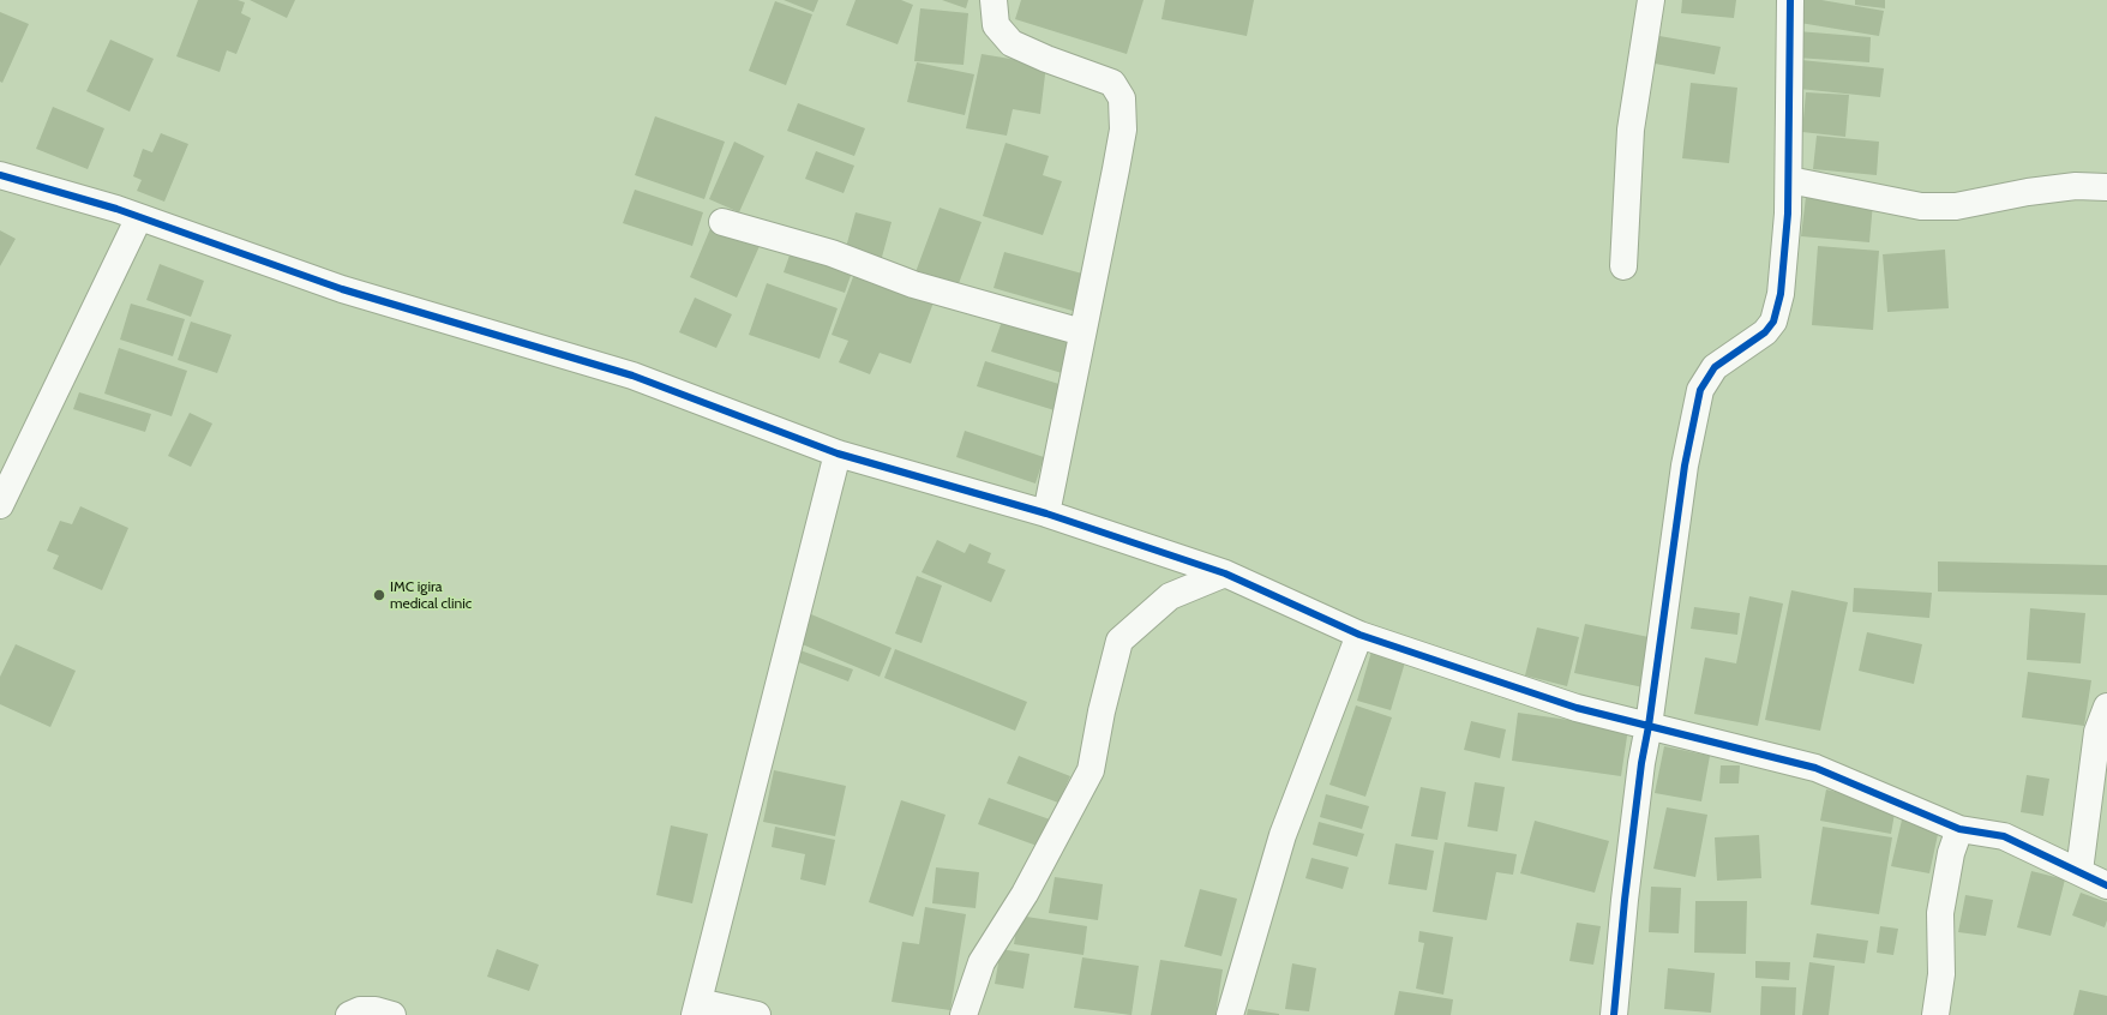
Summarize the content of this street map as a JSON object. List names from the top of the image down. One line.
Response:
{"places":["IMC igira medical clinic"]}
